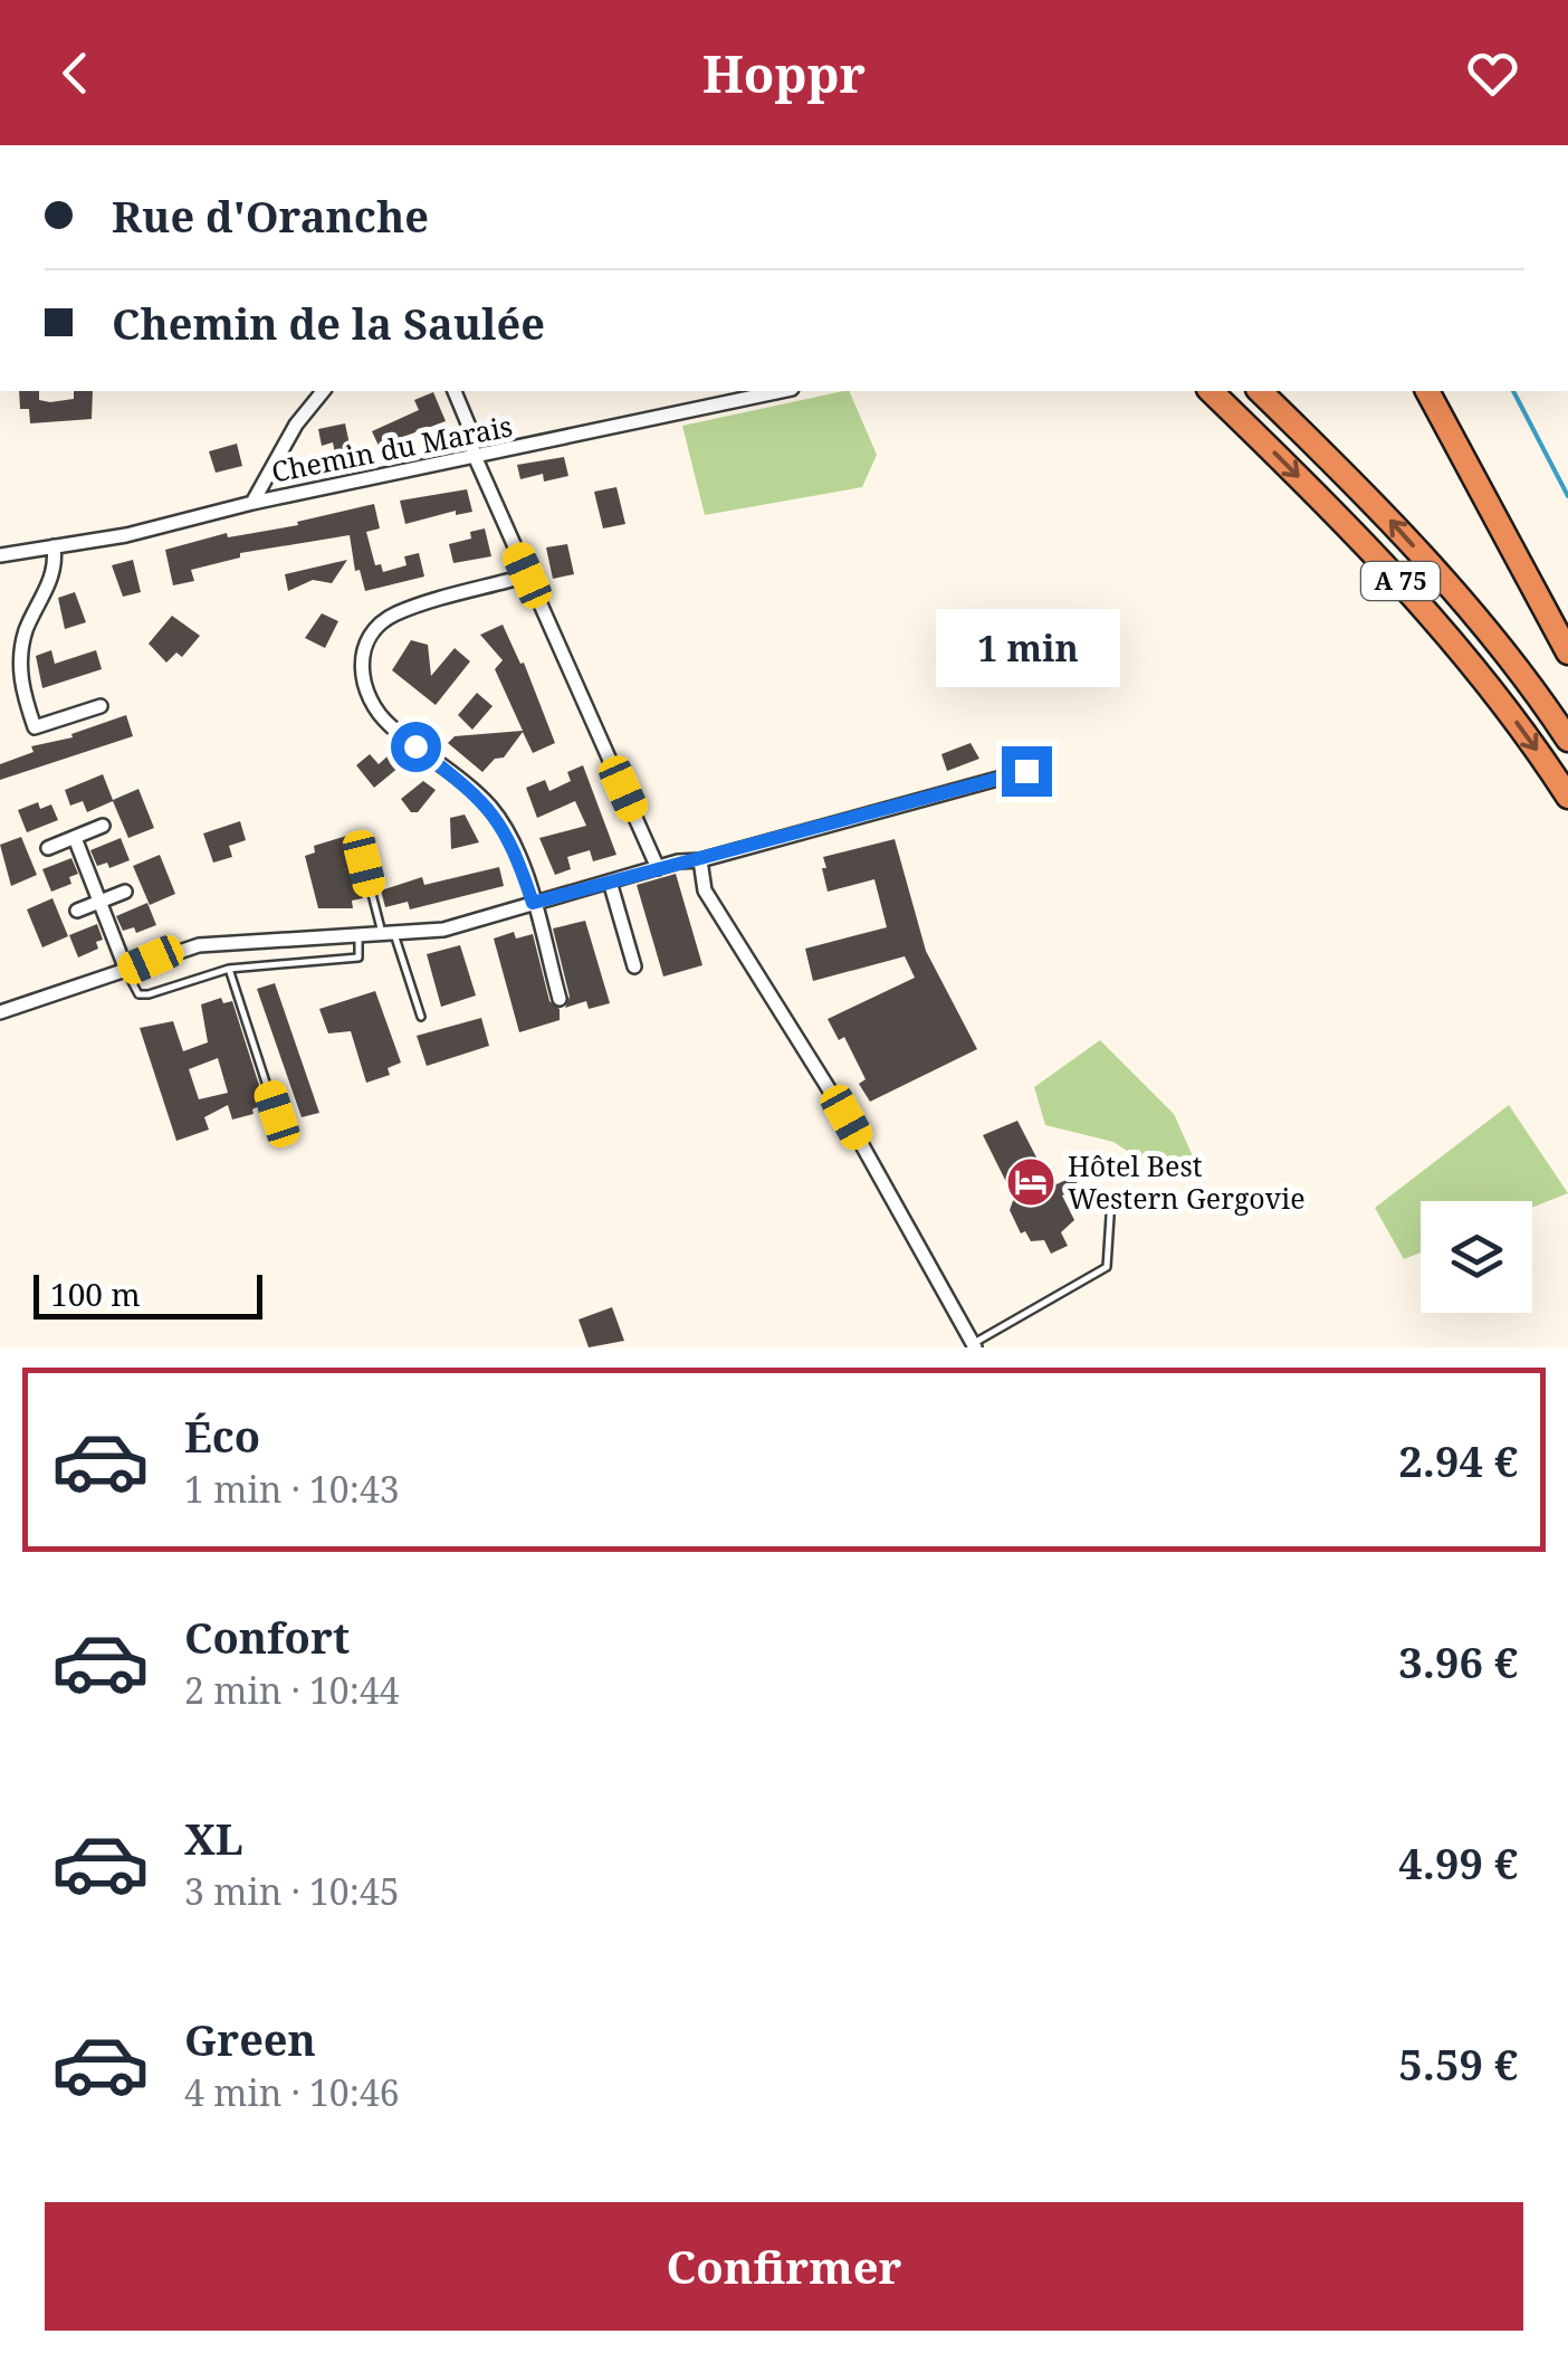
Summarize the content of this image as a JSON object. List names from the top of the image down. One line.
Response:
{"streets":{"highway":["A 75"],"street":["Chemin du Marais"]},"places":{"hotel":["Hôtel Best Western Gergovie"]},"scale_bar":"100 m","page":{"header":"Hoppr","banner":["Rue d'Oranche","Chemin de la Saulée"],"bubble":"1 min","scale":"100 m","list":[{"name":"Éco","note":"1 min · 10:43","value":"2.94 €"},{"name":"Confort","note":"2 min · 10:44","value":"3.96 €"},{"name":"XL","note":"3 min · 10:45","value":"4.99 €"},{"name":"Green","note":"4 min · 10:46","value":"5.59 €"}],"buttons":"Confirmer"}}
